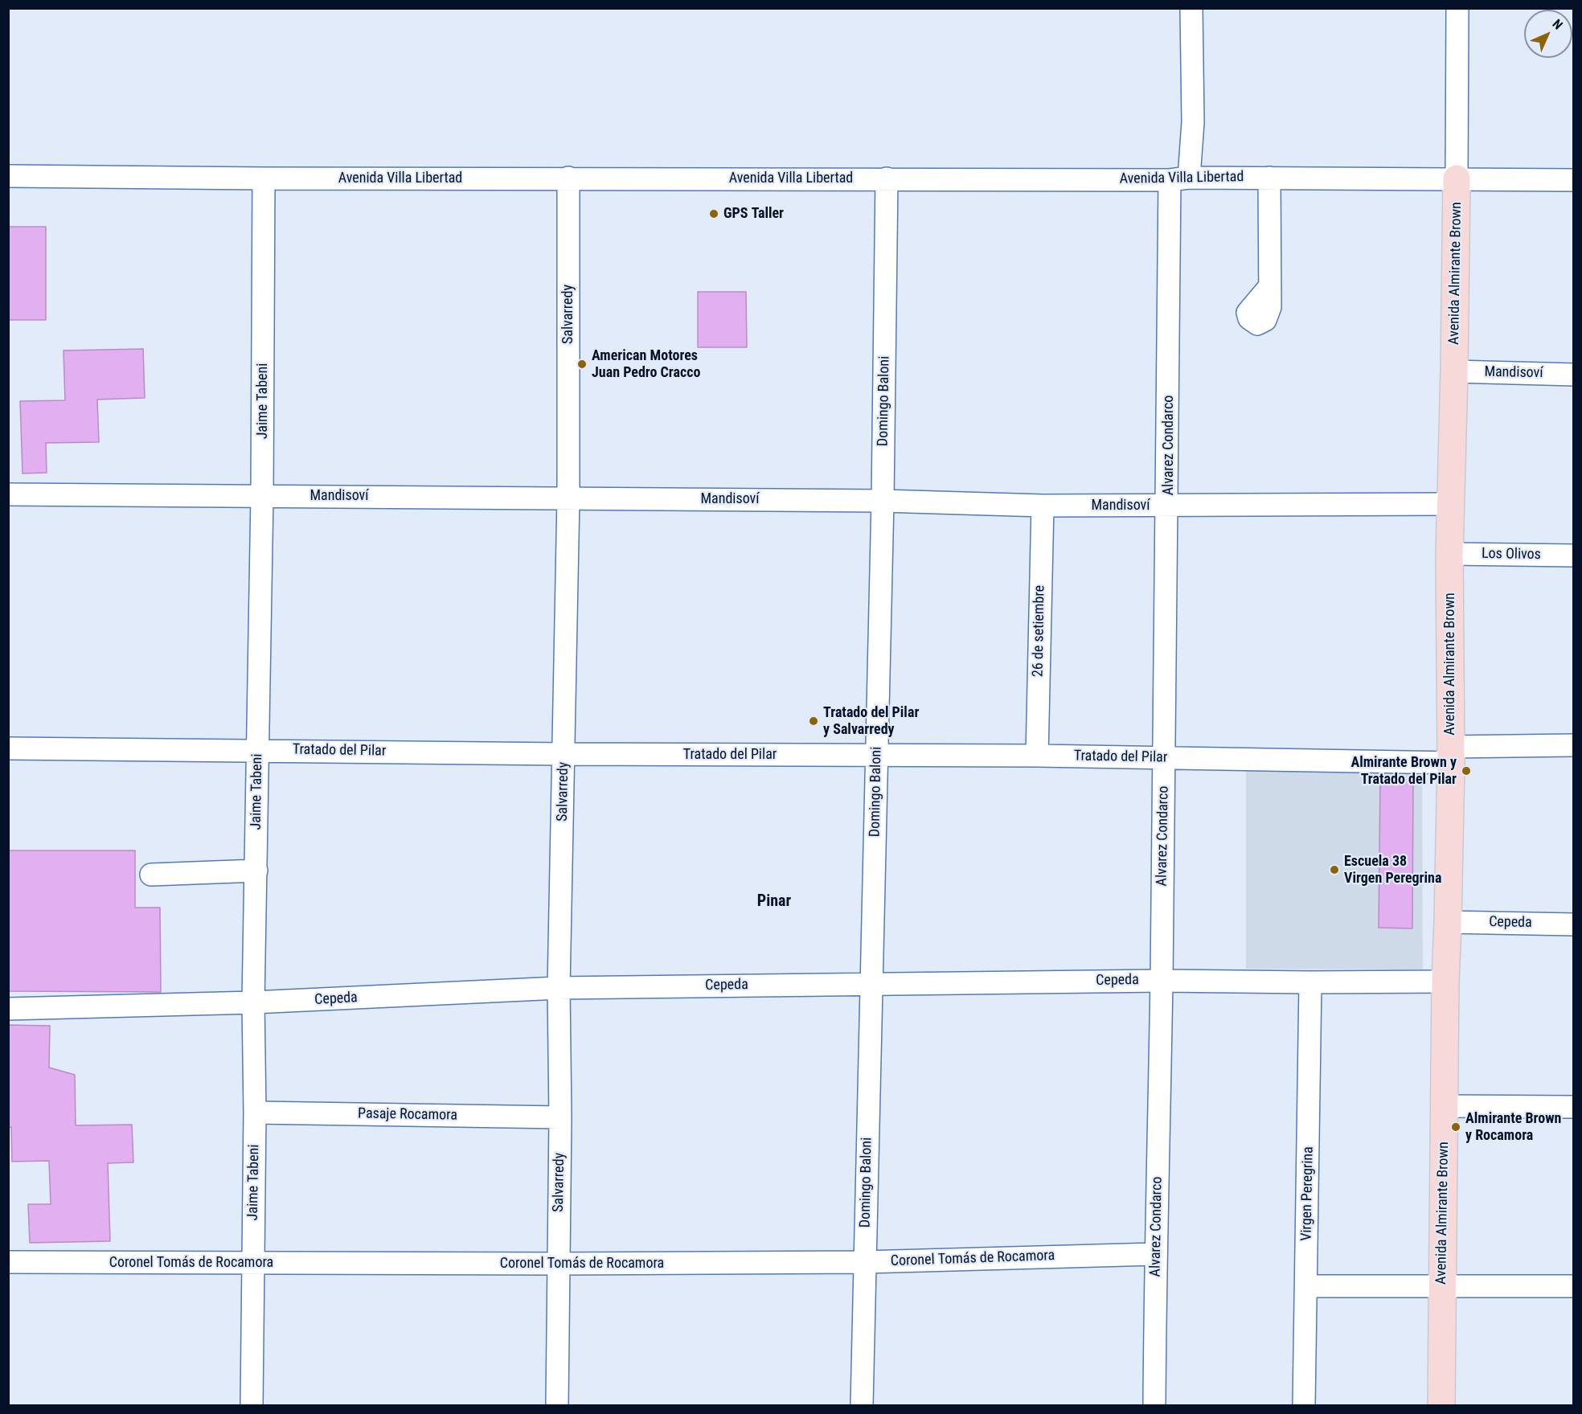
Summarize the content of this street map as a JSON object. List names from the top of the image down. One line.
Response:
{"streets":{"main road":["Avenida Almirante Brown"],"street":["Avenida Villa Libertad","Salvarredy","Mandisoví","Jaime Tabeni","Domingo Baloni","Alvarez Condarco","Los Olivos","26 de setiembre","Tratado del Pilar","Cepeda","Pasaje Rocamora","Virgen Peregrina","Coronel Tomás de Rocamora"]},"crossings":[["Avenida Villa Libertad","Avenida Almirante Brown"],["Avenida Villa Libertad","Salvarredy"],["Avenida Villa Libertad","Jaime Tabeni"],["Avenida Villa Libertad","Domingo Baloni"],["Avenida Villa Libertad","Alvarez Condarco"],["Avenida Almirante Brown","Mandisoví"],["Avenida Almirante Brown","Los Olivos"],["Avenida Almirante Brown","Tratado del Pilar"],["Avenida Almirante Brown","Cepeda"],["Salvarredy","Mandisoví"],["Salvarredy","Tratado del Pilar"],["Salvarredy","Cepeda"],["Salvarredy","Pasaje Rocamora"],["Salvarredy","Coronel Tomás de Rocamora"],["Mandisoví","Jaime Tabeni"],["Mandisoví","Domingo Baloni"],["Mandisoví","Alvarez Condarco"],["Mandisoví","26 de setiembre"],["Jaime Tabeni","Tratado del Pilar"],["Jaime Tabeni","Cepeda"],["Jaime Tabeni","Pasaje Rocamora"],["Jaime Tabeni","Coronel Tomás de Rocamora"],["Domingo Baloni","Tratado del Pilar"],["Domingo Baloni","Cepeda"],["Domingo Baloni","Coronel Tomás de Rocamora"],["Alvarez Condarco","Tratado del Pilar"],["Alvarez Condarco","Cepeda"],["Alvarez Condarco","Coronel Tomás de Rocamora"],["26 de setiembre","Tratado del Pilar"],["Cepeda","Virgen Peregrina"]],"districts":["Pinar"],"places":["GPS Taller","American Motores Juan Pedro Cracco","Tratado del Pilar y Salvarredy","Almirante Brown y Tratado del Pilar","Escuela 38 Virgen Peregrina","Almirante Brown y Rocamora"],"north":"top right"}
